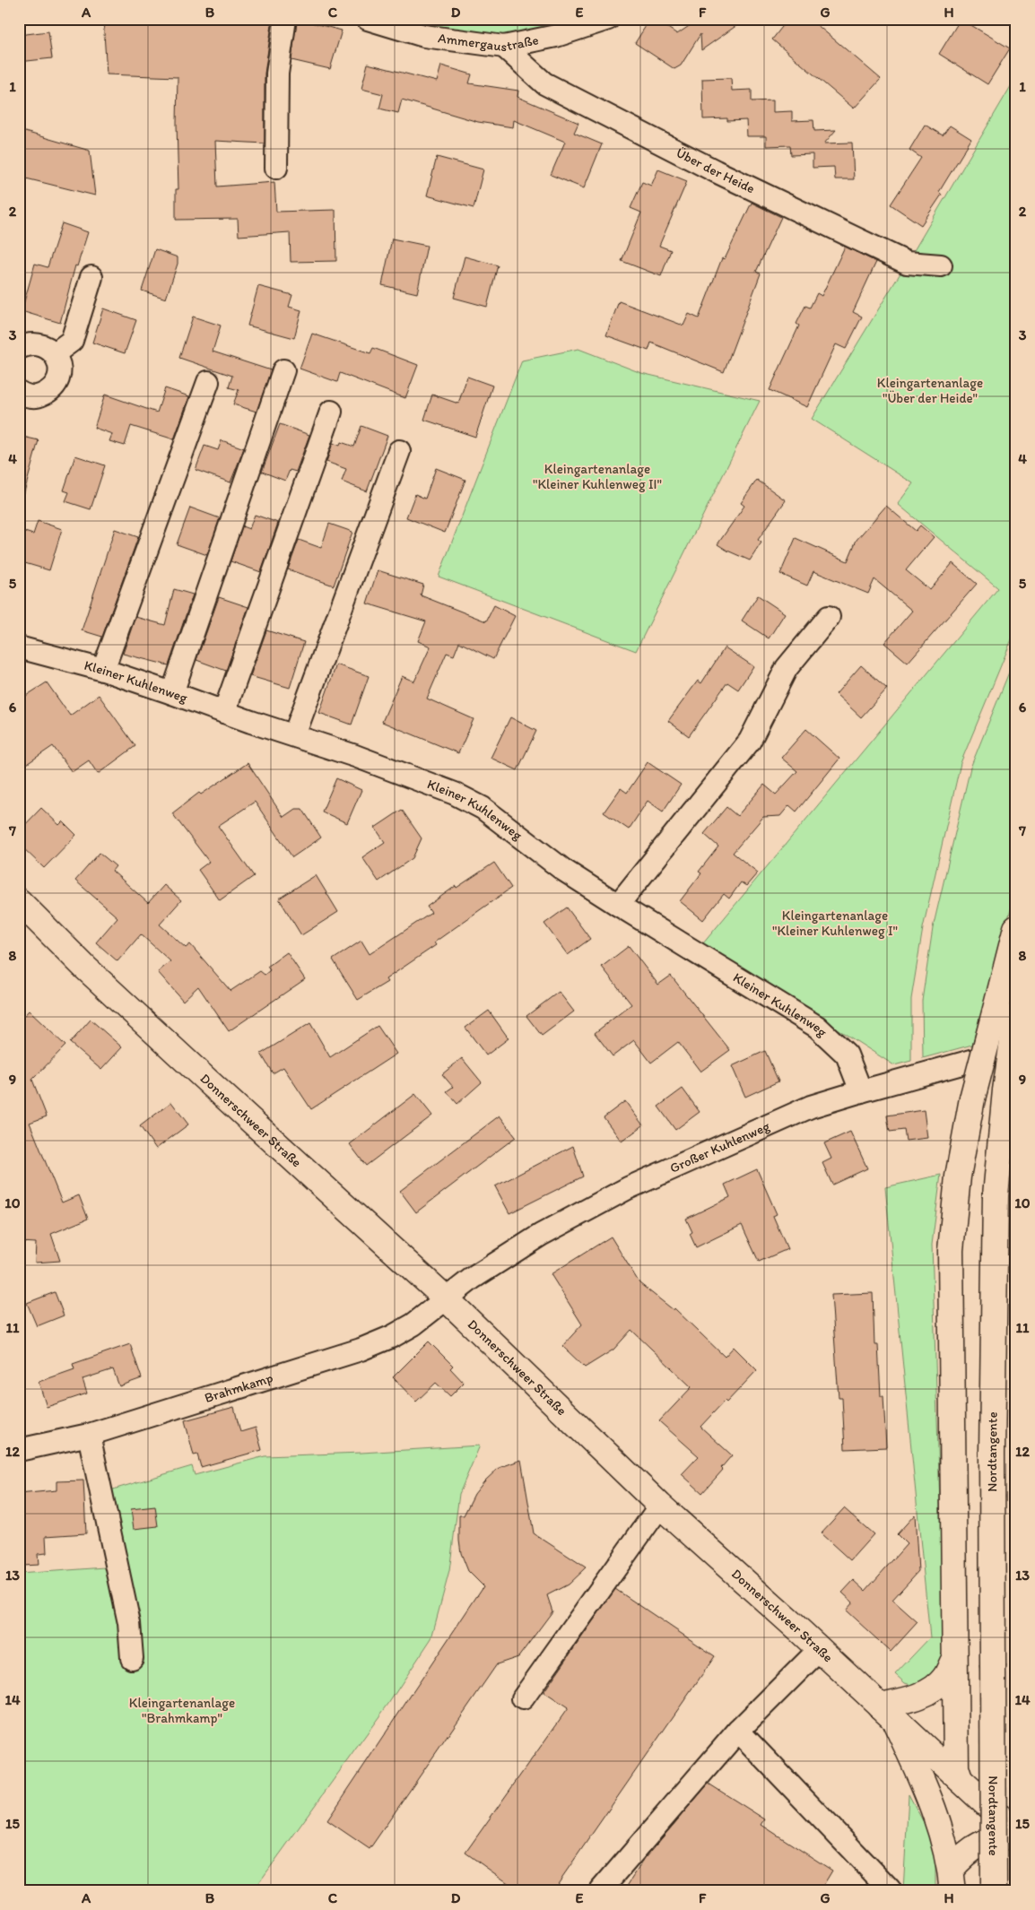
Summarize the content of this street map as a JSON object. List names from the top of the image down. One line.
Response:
{"streets":{"main road":["Donnerschweer Straße","Nordtangente"],"street":["Ammergaustraße","Über der Heide","Kleiner Kuhlenweg","Großer Kuhlenweg","Brahmkamp"]},"crossings":[["Ammergaustraße","Über der Heide"],["Kleiner Kuhlenweg","Großer Kuhlenweg"],["Donnerschweer Straße","Großer Kuhlenweg"],["Donnerschweer Straße","Brahmkamp"],["Großer Kuhlenweg","Brahmkamp"]],"parks":["Kleingartenanlage \"Über der Heide\"","Kleingartenanlage \"Kleiner Kuhlenweg II\"","Kleingartenanlage \"Kleiner Kuhlenweg I\"","Kleingartenanlage \"Brahmkamp\""],"grid":{"columns":["A","B","C","D","E","F","G","H"],"rows":["1","2","3","4","5","6","7","8","9","10","11","12","13","14","15"]}}
